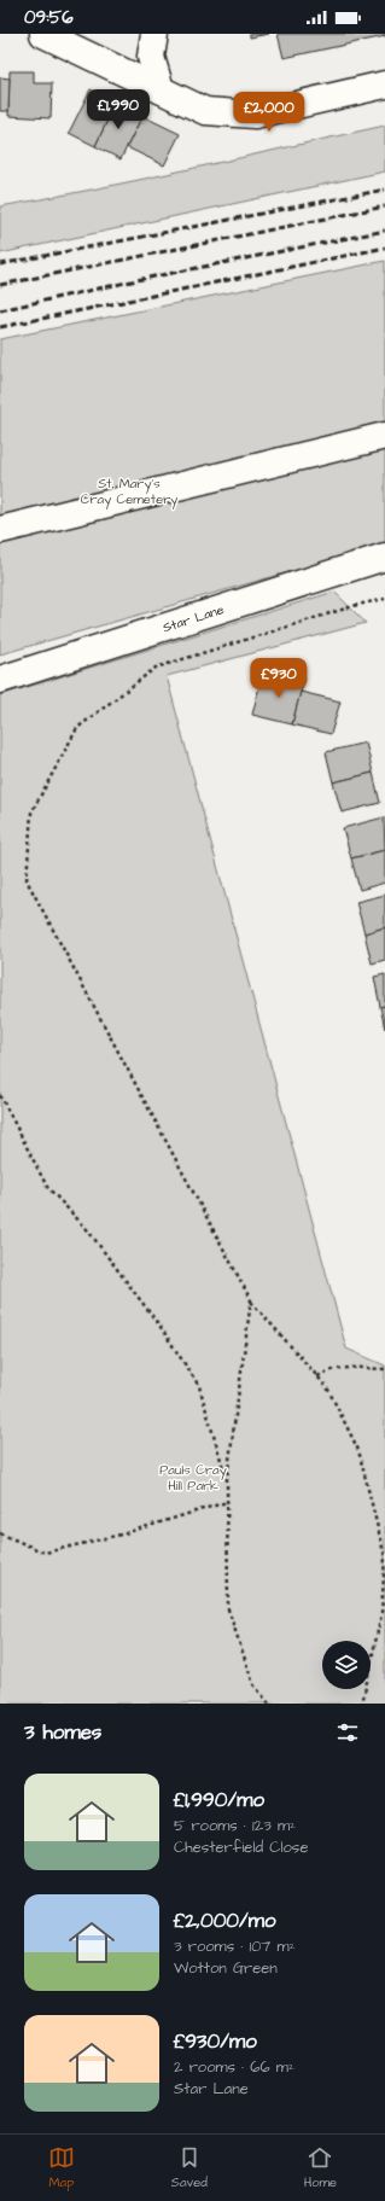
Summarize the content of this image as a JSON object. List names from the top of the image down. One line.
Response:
{"streets":{"street":["Star Lane"]},"parks":["St. Mary's Cray Cemetery","Pauls Cray Hill Park"],"page":{"status":"09:56","price":["£1,990","£2,000","£930"],"heading":"3 homes","list":[{"name":"£1,990/mo","note":"5 rooms · 123 m² · Chesterfield Close"},{"name":"£2,000/mo","note":"3 rooms · 107 m² · Wotton Green"},{"name":"£930/mo","note":"2 rooms · 66 m² · Star Lane"}],"tabs":["Map","Saved","Home"]}}
